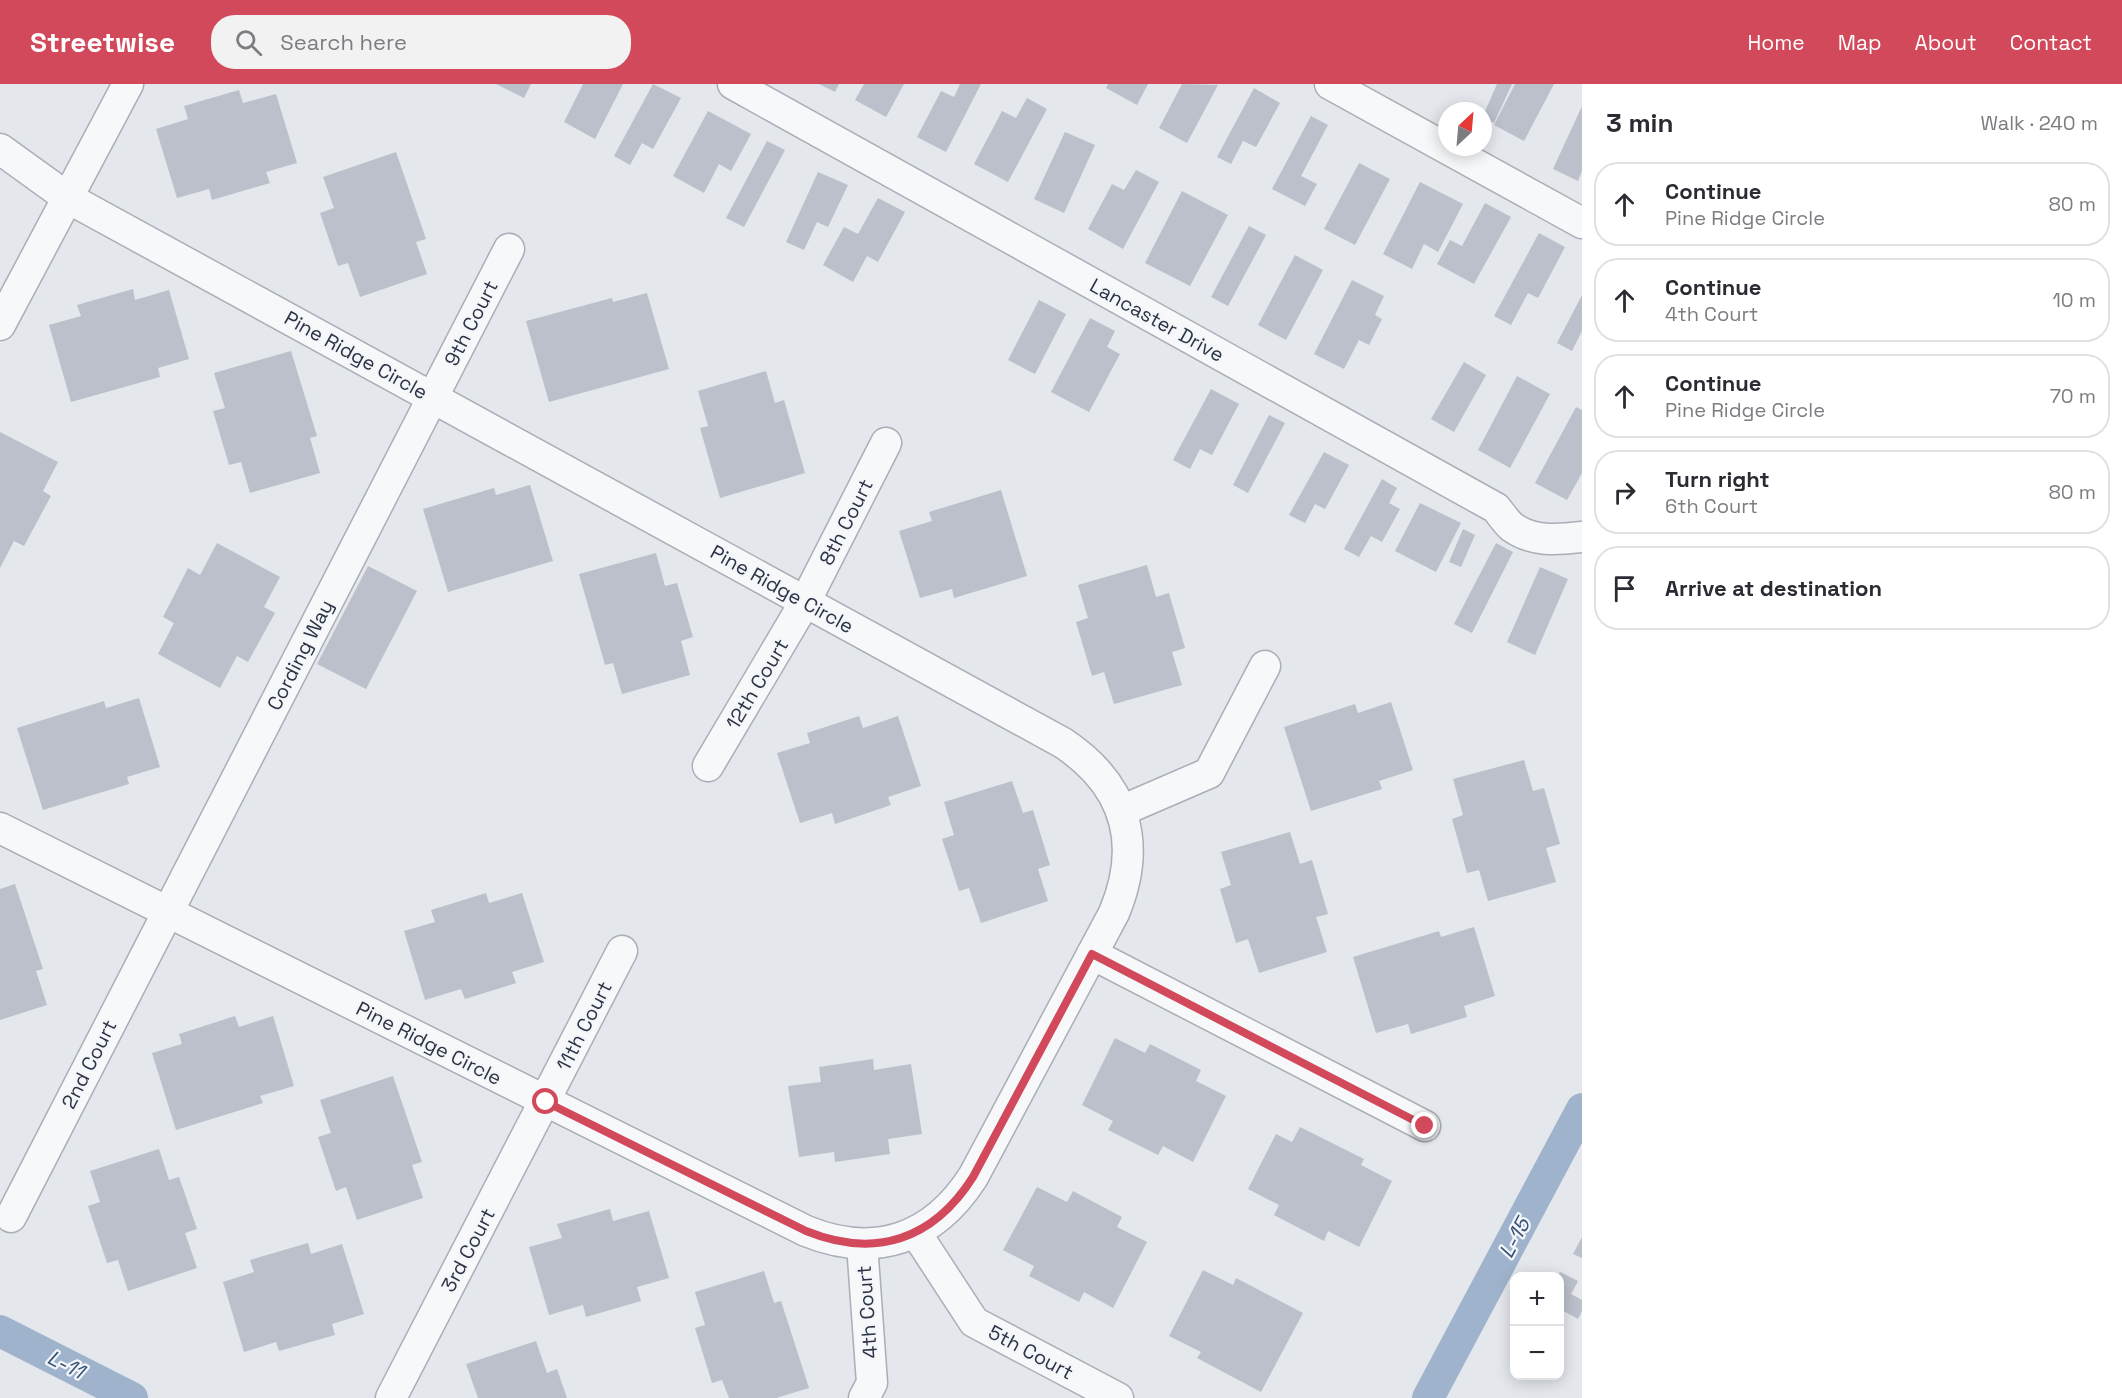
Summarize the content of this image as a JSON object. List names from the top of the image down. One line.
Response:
{"streets":{"street":["Lancaster Drive","9th Court","Pine Ridge Circle","8th Court","Cording Way","12th Court","11th Court","2nd Court","3rd Court","4th Court","5th Court"]},"crossings":[["9th Court","Pine Ridge Circle"],["9th Court","Cording Way"],["Pine Ridge Circle","8th Court"],["Pine Ridge Circle","Cording Way"],["Pine Ridge Circle","12th Court"],["Pine Ridge Circle","11th Court"],["Pine Ridge Circle","2nd Court"],["Pine Ridge Circle","3rd Court"],["Pine Ridge Circle","4th Court"],["Pine Ridge Circle","5th Court"],["8th Court","12th Court"],["Cording Way","2nd Court"],["11th Court","3rd Court"],["4th Court","5th Court"]],"water":["L-15","L-11"],"north":"top right","page":{"header":"Streetwise","search":"Search here","nav":["Home","Map","About","Contact"],"heading":["3 min","Walk · 240 m"],"list":[["Continue","Pine Ridge Circle","80 m"],["Continue","4th Court","10 m"],["Continue","Pine Ridge Circle","70 m"],["Turn right","6th Court","80 m"],"Arrive at destination"],"map_buttons":["+","−"]}}
